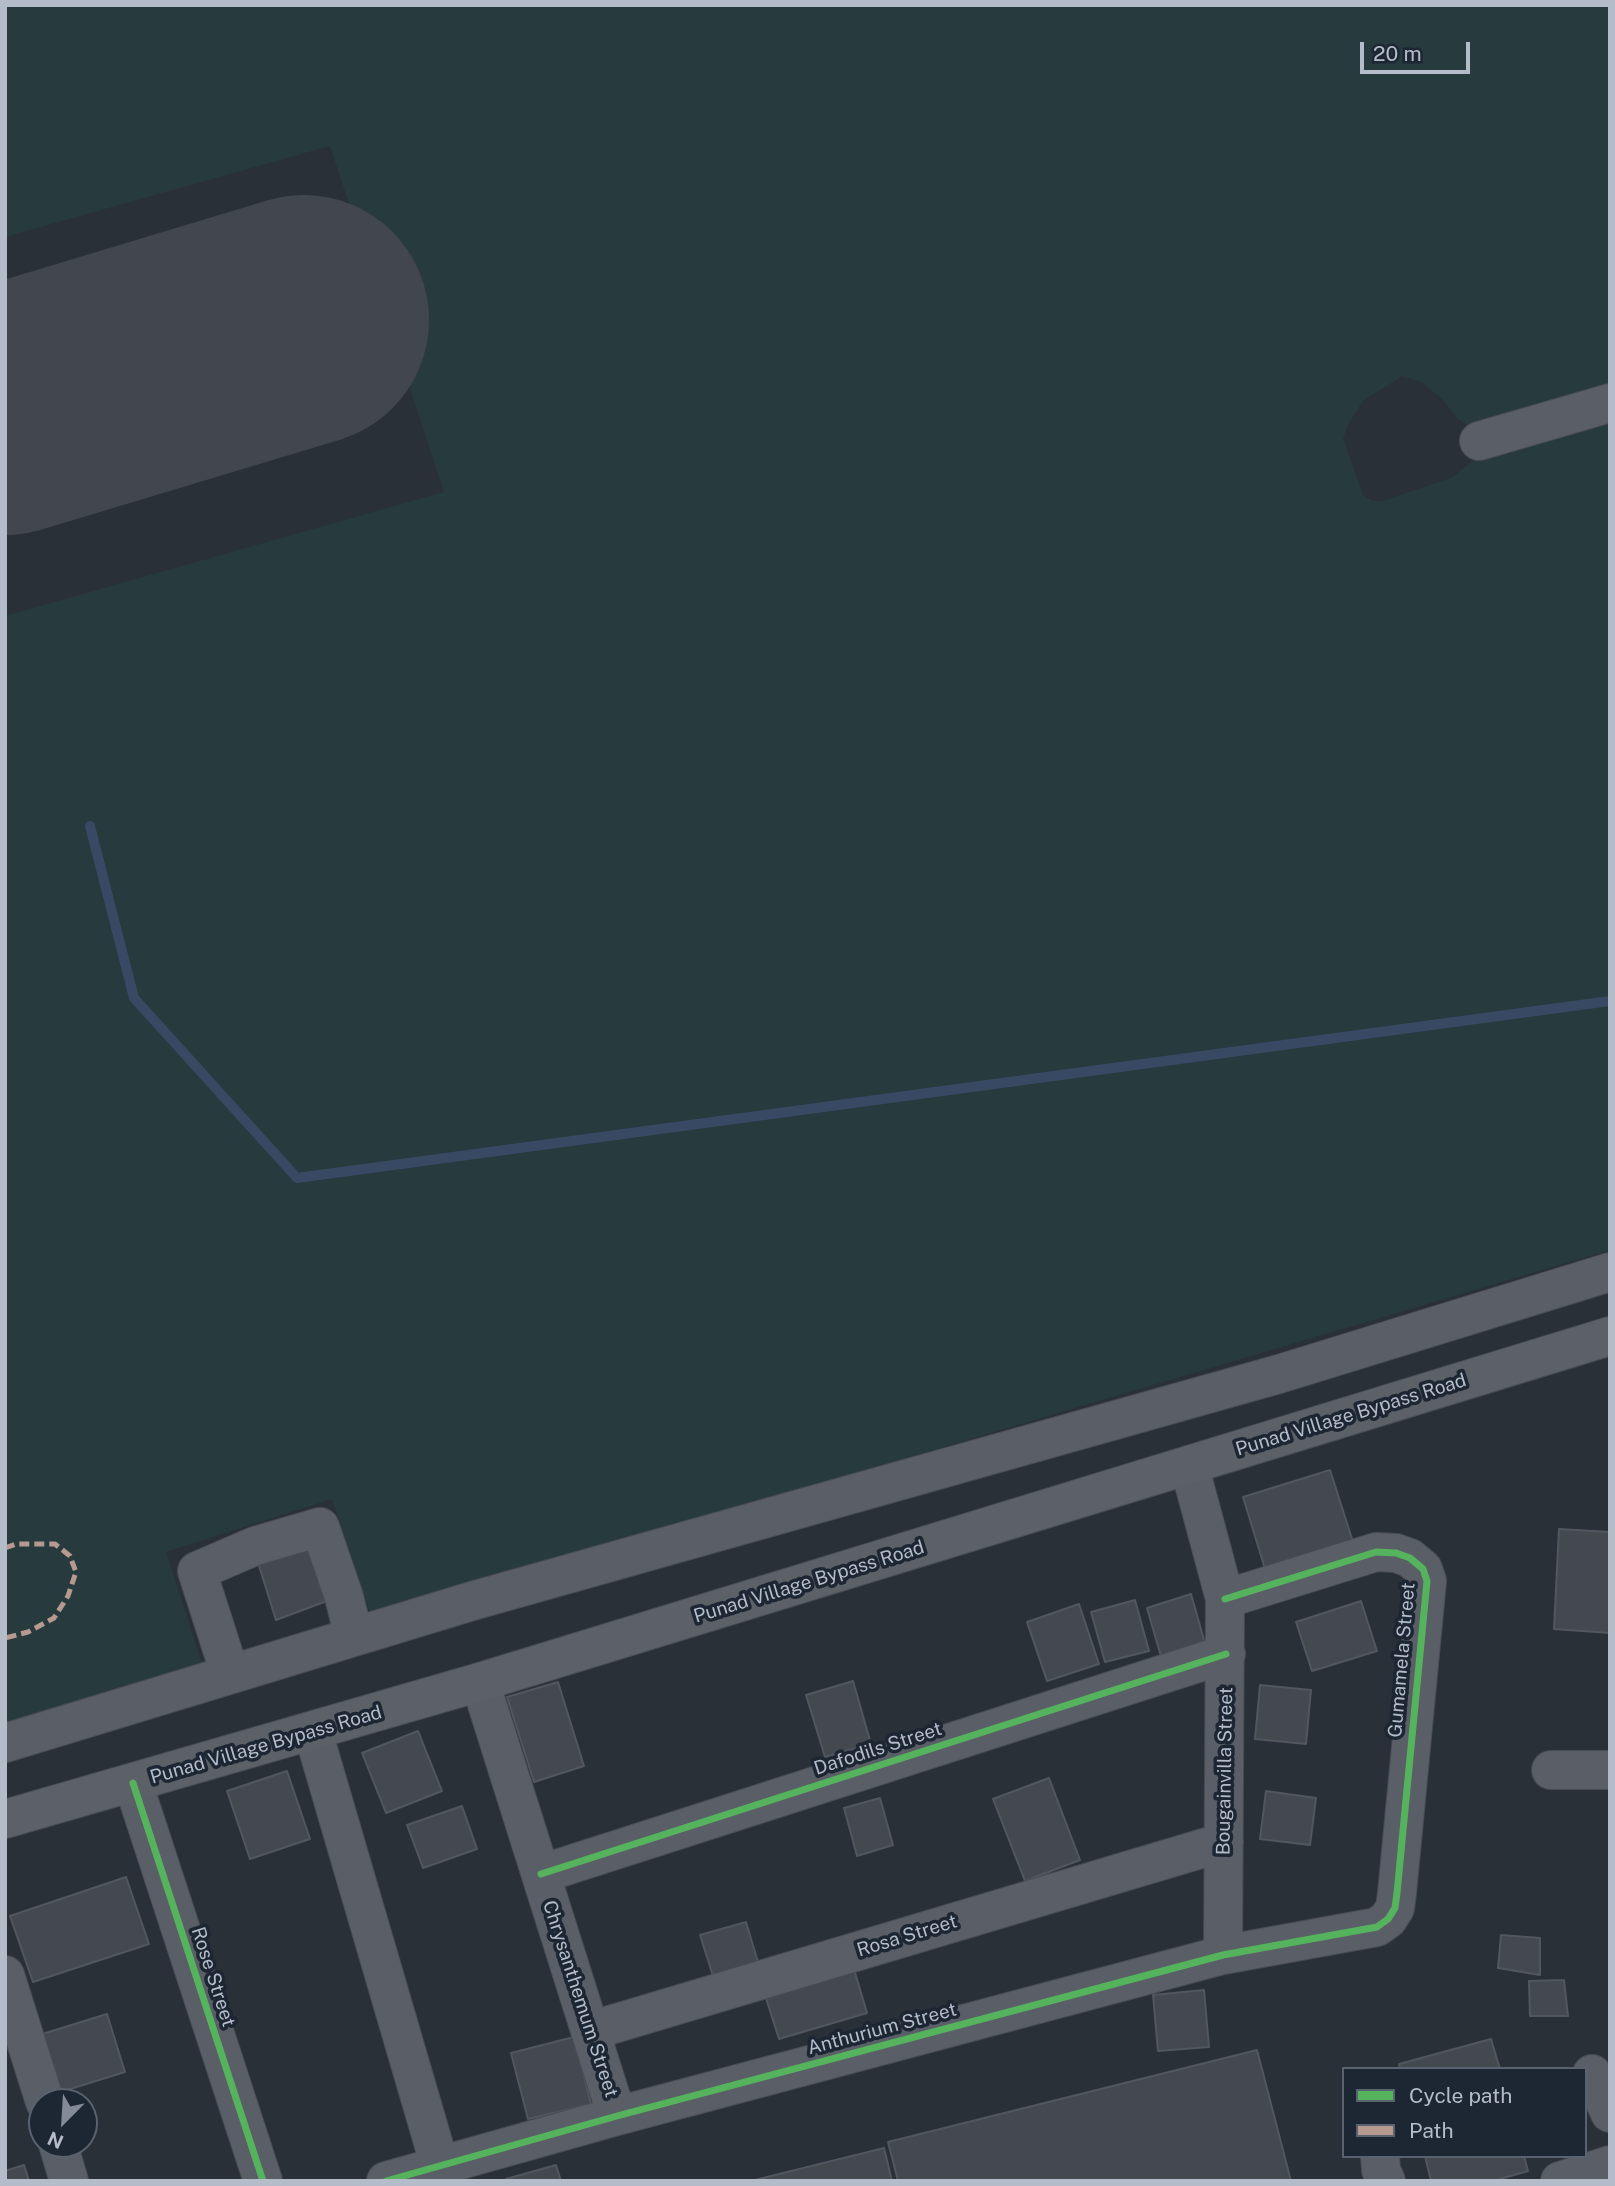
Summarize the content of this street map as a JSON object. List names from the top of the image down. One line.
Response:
{"streets":{"main road":["Punad Village Bypass Road"],"street":["Gumamela Street","Dafodils Street","Bougainvilla Street","Rosa Street","Rose Street","Chrysanthemum Street","Anthurium Street"]},"crossings":[["Punad Village Bypass Road","Bougainvilla Street"],["Punad Village Bypass Road","Rose Street"],["Punad Village Bypass Road","Chrysanthemum Street"],["Gumamela Street","Bougainvilla Street"],["Gumamela Street","Anthurium Street"],["Dafodils Street","Bougainvilla Street"],["Dafodils Street","Chrysanthemum Street"],["Bougainvilla Street","Rosa Street"],["Bougainvilla Street","Anthurium Street"],["Rosa Street","Chrysanthemum Street"],["Chrysanthemum Street","Anthurium Street"]],"legend":["Cycle path","Path"],"scale_bar":"20 m","north":"bottom left"}
